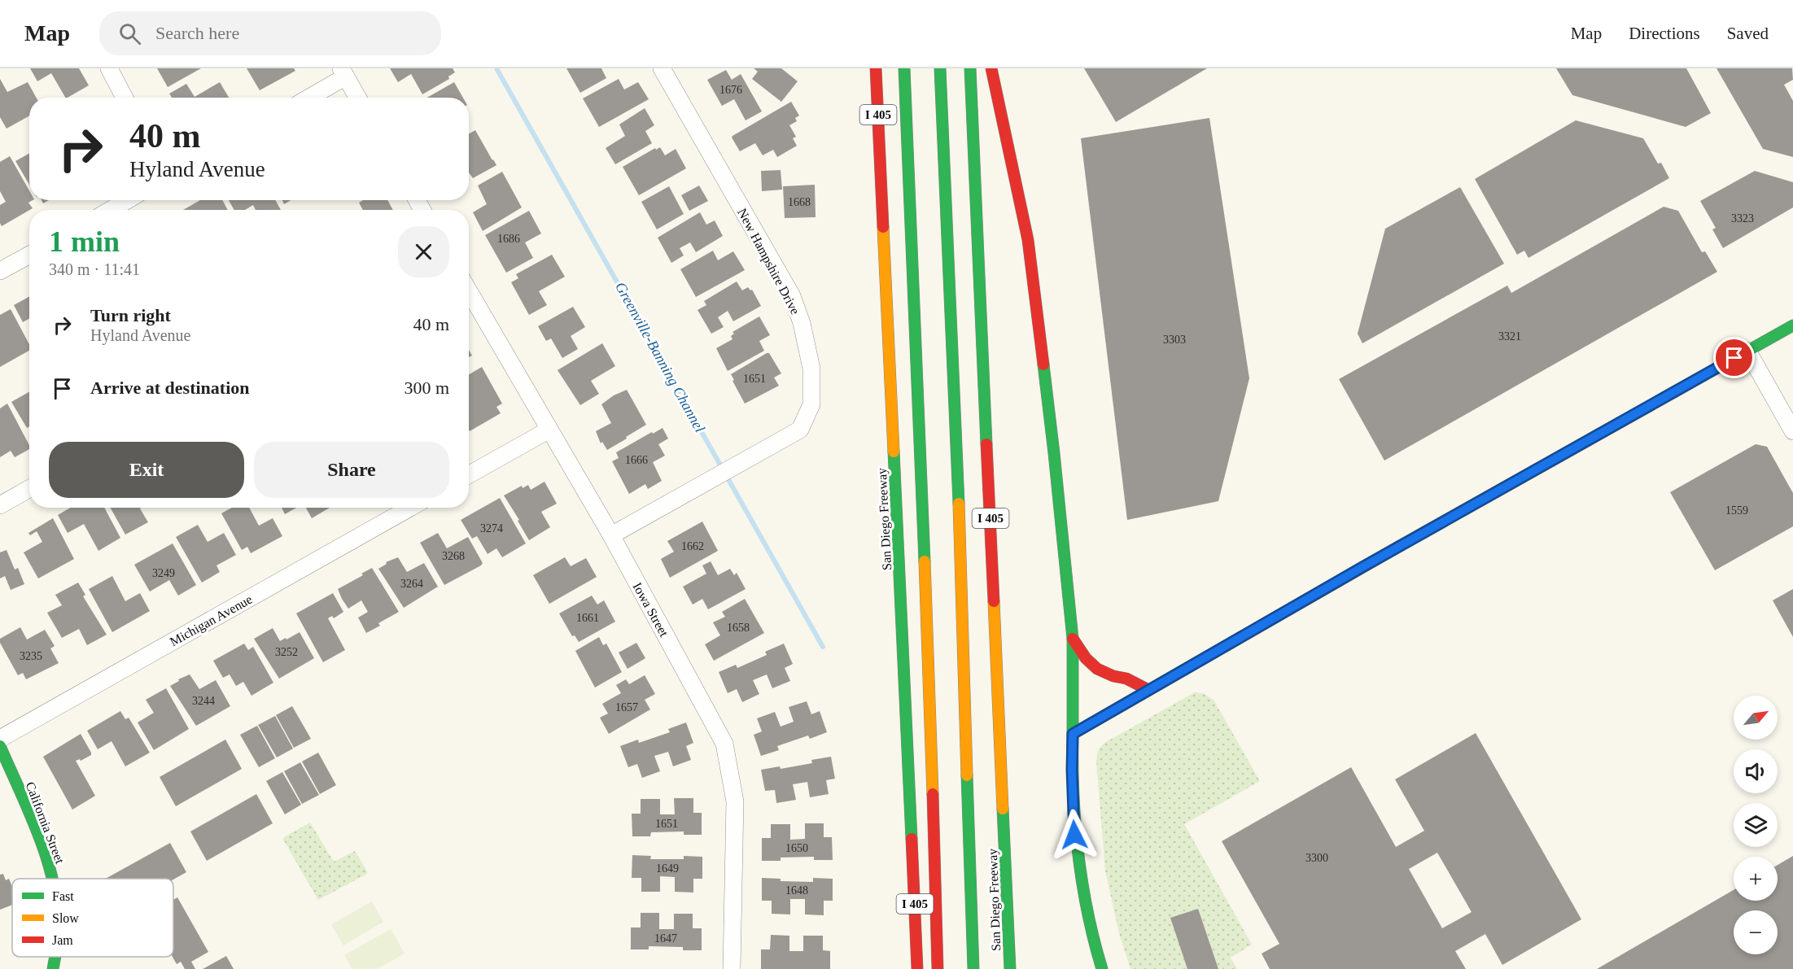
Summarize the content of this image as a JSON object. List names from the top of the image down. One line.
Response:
{"streets":{"main road":["I 405","San Diego Freeway","California Street"],"street":["New Hampshire Drive","Iowa Street","Michigan Avenue"]},"crossings":[["New Hampshire Drive","Iowa Street"]],"water":["Greenville-Banning Channel"],"house_numbers":["1676","1668","3323","1686","3321","3303","1651","1666","1559","3274","1662","3268","3249","3264","1661","1658","3252","3235","3244","1657","1651","1650","3300","1649","1648","1647"],"legend":["Fast","Slow","Jam"],"north":"top right","page":{"header":"Map","search":"Search here","nav":["Map","Directions","Saved"],"turn":["40 m","Hyland Avenue"],"heading":["1 min","340 m · 11:41"],"list":[{"name":"Turn right","note":"Hyland Avenue","value":"40 m"},{"name":"Arrive at destination","value":"300 m"}],"buttons":["Exit","Share"],"map_buttons":["+","−"]}}
